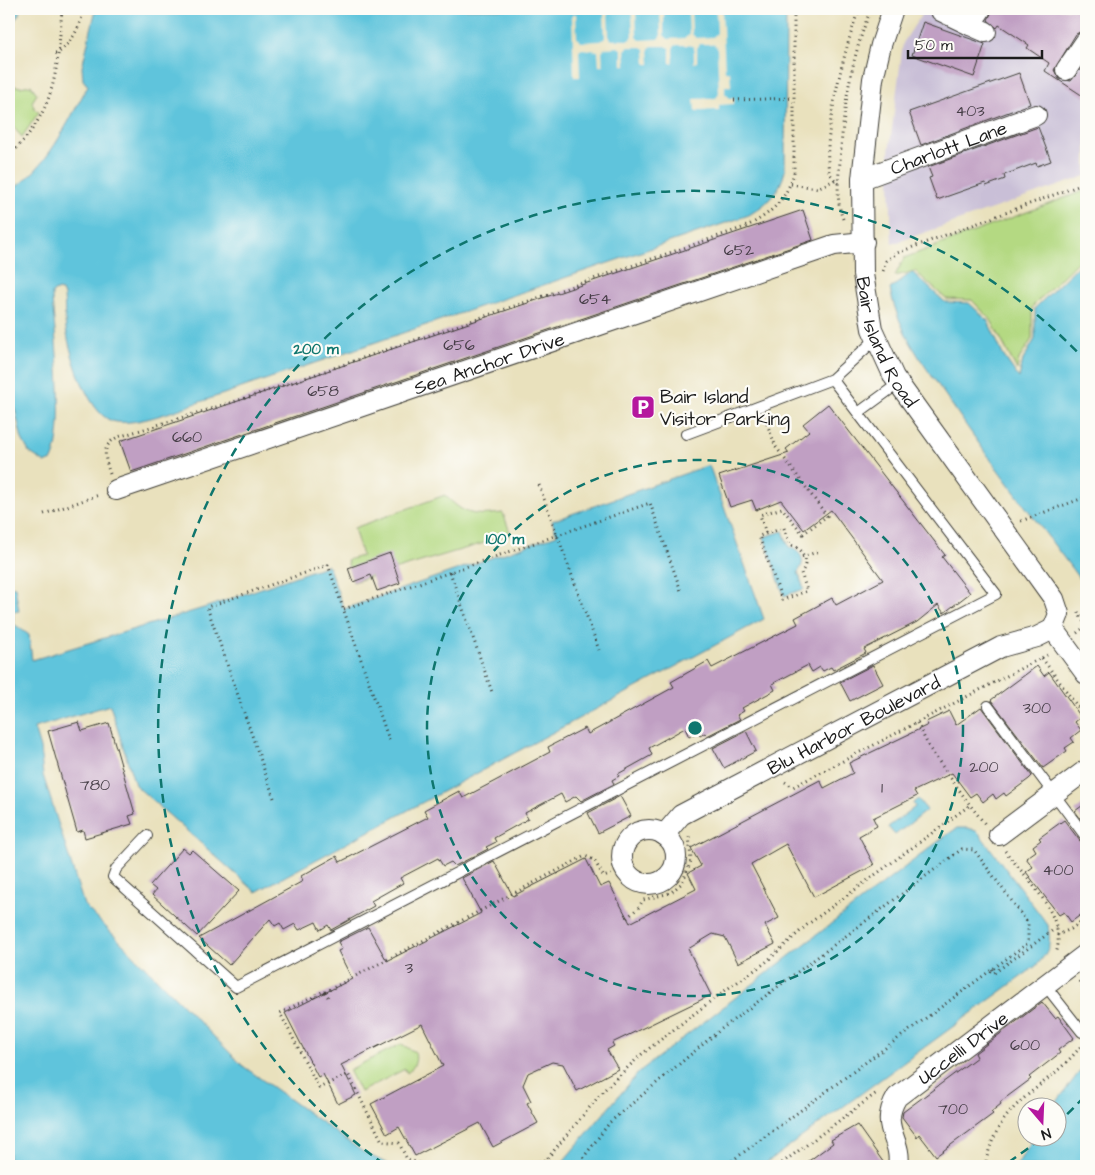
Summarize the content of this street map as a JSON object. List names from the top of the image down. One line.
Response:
{"streets":{"street":["Charlott Lane","Bair Island Road","Sea Anchor Drive","Blu Harbor Boulevard","Uccelli Drive"]},"crossings":[["Charlott Lane","Bair Island Road"],["Bair Island Road","Sea Anchor Drive"],["Bair Island Road","Blu Harbor Boulevard"]],"places":{"parking":["Bair Island Visitor Parking"]},"house_numbers":["403","652","654","656","658","660","300","200","780","1","400","3","600","700"],"scale_bar":"50 m","north":"bottom","rings":["200 m","100 m"]}
